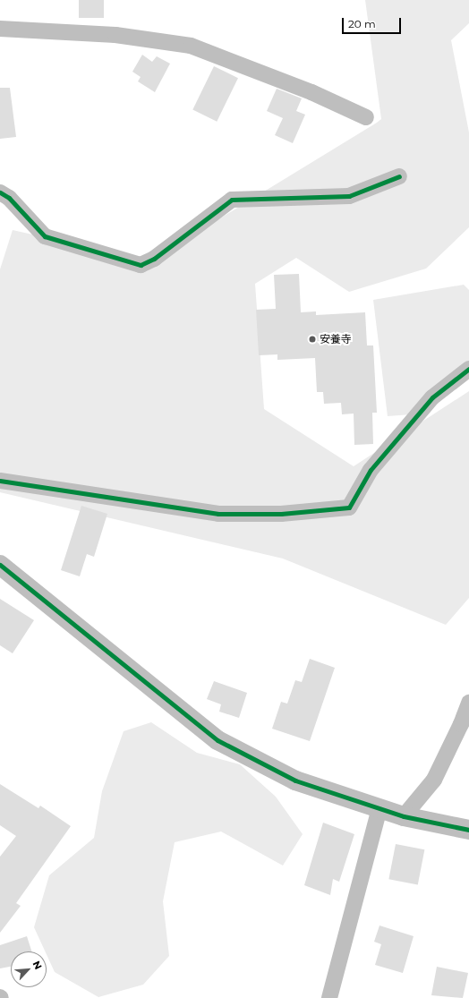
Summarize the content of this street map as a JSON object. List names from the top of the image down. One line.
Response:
{"places":["安養寺"],"scale_bar":"20 m","north":"top right"}
